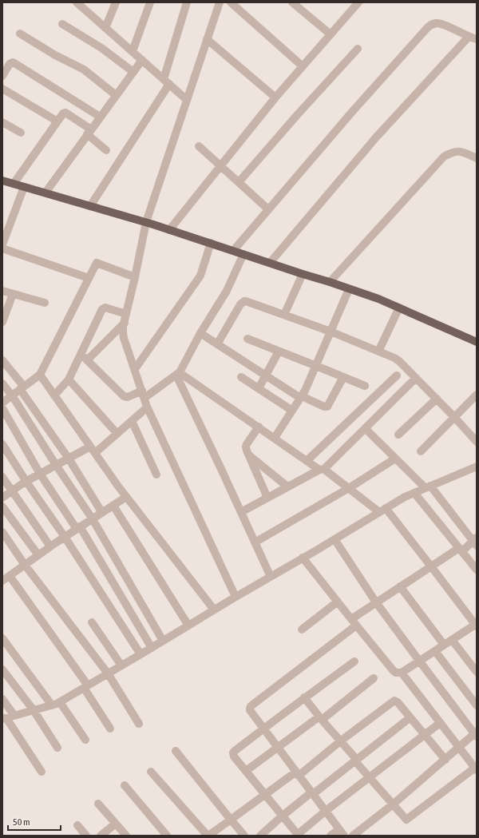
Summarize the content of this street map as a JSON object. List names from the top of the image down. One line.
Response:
{"scale_bar":"50 m"}
